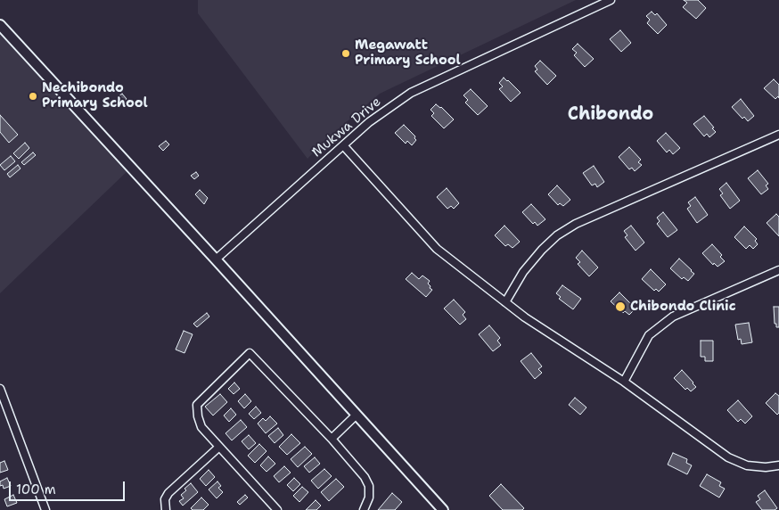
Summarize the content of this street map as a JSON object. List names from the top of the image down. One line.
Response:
{"streets":{"street":["Mukwa Drive"]},"districts":["Chibondo"],"places":["Megawatt Primary School","Nechibondo Primary School","Chibondo Clinic"],"scale_bar":"100 m"}
